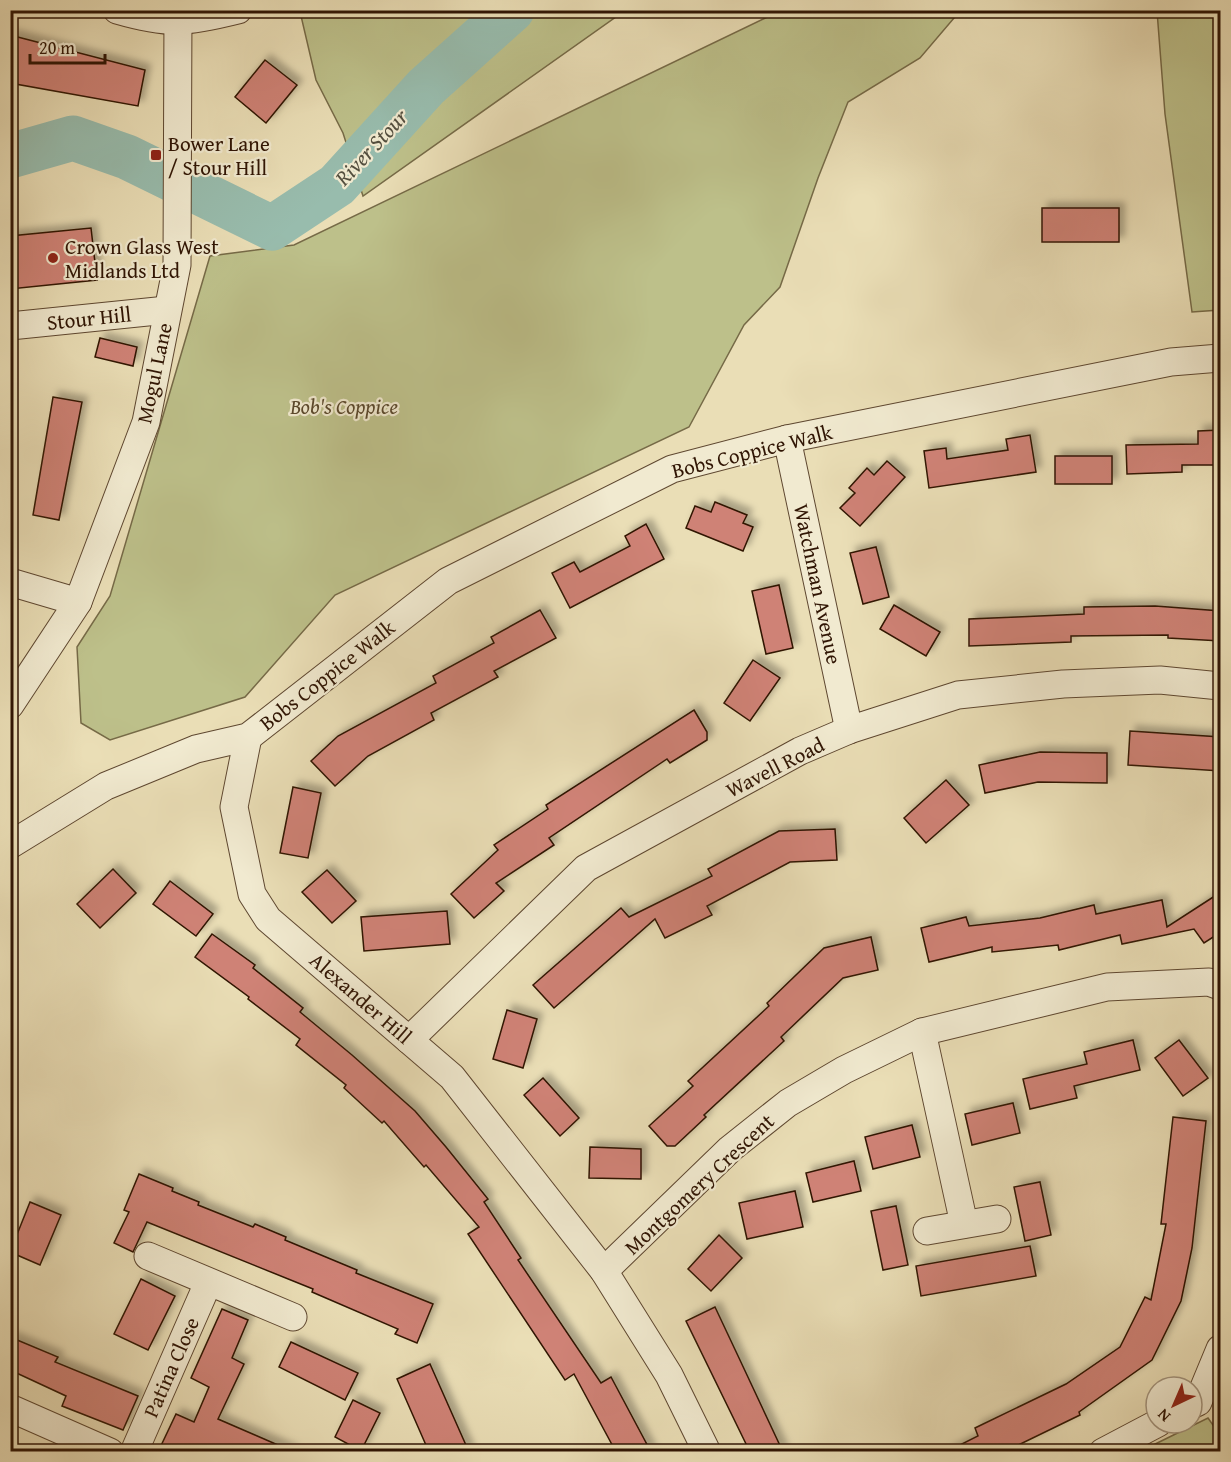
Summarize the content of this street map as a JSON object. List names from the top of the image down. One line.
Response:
{"streets":{"street":["Stour Hill","Mogul Lane","Bobs Coppice Walk","Watchman Avenue","Wavell Road","Alexander Hill","Montgomery Crescent","Patina Close"]},"crossings":[["Stour Hill","Mogul Lane"],["Bobs Coppice Walk","Watchman Avenue"],["Bobs Coppice Walk","Alexander Hill"],["Watchman Avenue","Wavell Road"],["Wavell Road","Alexander Hill"],["Alexander Hill","Montgomery Crescent"]],"water":["River Stour"],"parks":["Bob's Coppice"],"places":{"transit":["Bower Lane / Stour Hill"],"other":["Crown Glass West Midlands Ltd"]},"scale_bar":"20 m","north":"bottom left"}
